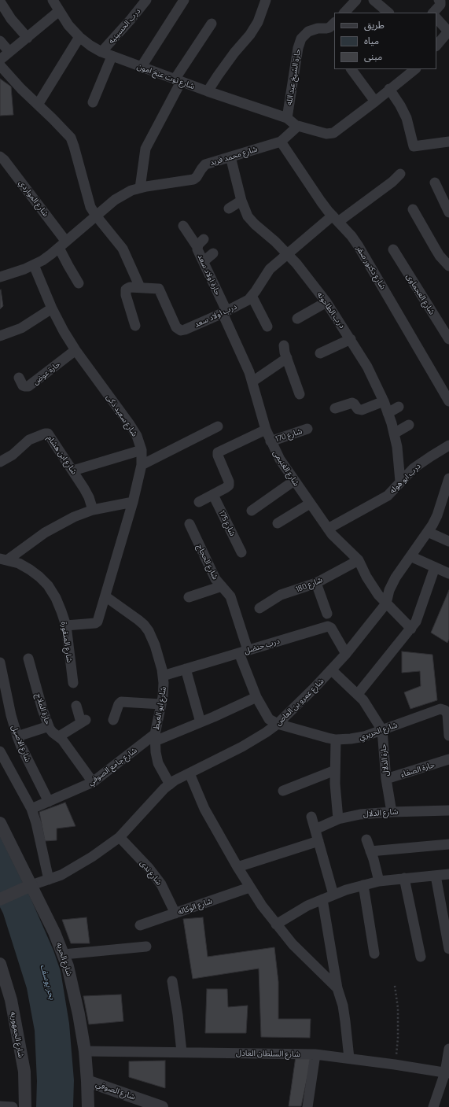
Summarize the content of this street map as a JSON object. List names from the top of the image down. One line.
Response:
{"streets":{"street":["درب الحسينيه","شارع توت عنخ امون","حارة الشيخ عبد الله","شارع محمد فريد","شارع المواردي","شارع دكتور صقر","حارة اولاد سعد","شارع العجماوى","درب الطاحونه","درب اولاد سعد","حارة عوض","شارع سعيد ذكى","شارع 170","شارع ابن هشام","شارع الغنيمى","درب ابو هوله","شارع 175","شارع الحجاج","شارع 180","شارع المنقورة","درب حنضل","شارع عمرو بن العاص","شارع ابو الغيط","حارة الملاح","شارع الحريري","شارع الاصيل","حارة الدلال","شارع جامع الصوفي","حارة الصفاء","شارع الدلال","شارع ندى","شارع الوكاله","شارع الحريه","شارع الجمهوريه","شارع السلطان العادل","شارع الصوفي"]},"crossings":[["درب الحسينيه","شارع توت عنخ امون"],["شارع توت عنخ امون","حارة الشيخ عبد الله"],["شارع توت عنخ امون","شارع محمد فريد"],["شارع محمد فريد","شارع المواردي"],["شارع محمد فريد","شارع دكتور صقر"],["شارع محمد فريد","درب الطاحونه"],["شارع محمد فريد","شارع سعيد ذكى"],["شارع دكتور صقر","درب اولاد سعد"],["حارة اولاد سعد","درب اولاد سعد"],["حارة اولاد سعد","شارع الغنيمى"],["درب الطاحونه","درب اولاد سعد"],["درب الطاحونه","درب ابو هوله"],["درب اولاد سعد","شارع الغنيمى"],["حارة عوض","شارع سعيد ذكى"],["شارع سعيد ذكى","شارع المنقورة"],["شارع سعيد ذكى","شارع ابو الغيط"],["شارع 170","شارع الغنيمى"],["شارع الغنيمى","درب ابو هوله"],["شارع الغنيمى","شارع 180"],["شارع الغنيمى","شارع عمرو بن العاص"],["شارع الحجاج","درب حنضل"],["شارع الحجاج","شارع عمرو بن العاص"],["شارع الحجاج","شارع الحريري"],["شارع الحجاج","شارع جامع الصوفي"],["درب حنضل","شارع عمرو بن العاص"],["درب حنضل","شارع ابو الغيط"],["شارع عمرو بن العاص","شارع ابو الغيط"],["شارع عمرو بن العاص","شارع الحريري"],["شارع عمرو بن العاص","حارة الدلال"],["شارع عمرو بن العاص","شارع ندى"],["شارع عمرو بن العاص","شارع الحريه"],["شارع ابو الغيط","شارع جامع الصوفي"],["حارة الملاح","شارع جامع الصوفي"],["شارع الحريري","حارة الدلال"],["شارع الاصيل","شارع جامع الصوفي"],["حارة الدلال","حارة الصفاء"],["حارة الدلال","شارع الدلال"],["شارع ندى","شارع الوكاله"],["شارع الحريه","شارع السلطان العادل"],["شارع الحريه","شارع الصوفي"]],"water":["بحر يوسف"],"legend":["طريق","مياه","مبنى"]}
